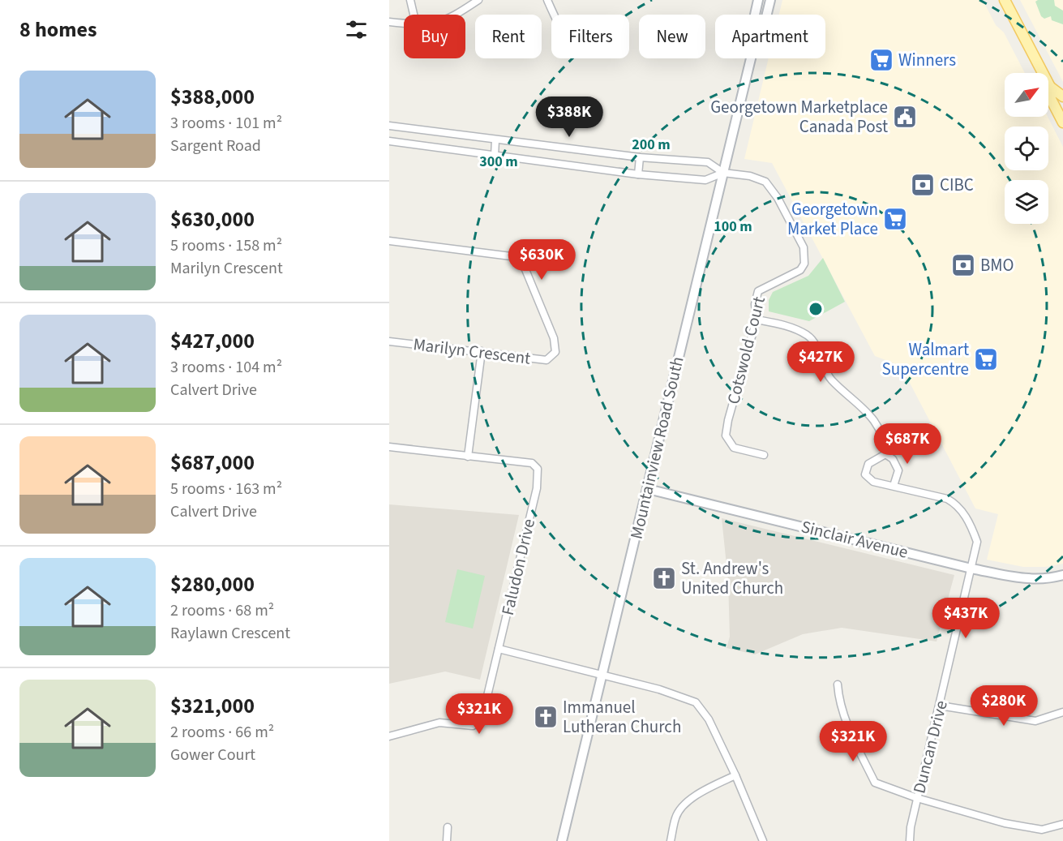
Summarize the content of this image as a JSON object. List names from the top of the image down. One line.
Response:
{"streets":{"main road":["Mountainview Road South","Sinclair Avenue"],"street":["Cotswold Court","Marilyn Crescent","Faludon Drive","Duncan Drive"]},"crossings":[["Cotswold Court","Mountainview Road South"],["Mountainview Road South","Sinclair Avenue"],["Sinclair Avenue","Duncan Drive"]],"places":{"supermarket":["Winners","Georgetown Market Place","Walmart Supercentre"],"public building":["Georgetown Marketplace Canada Post"],"bank":["CIBC","BMO"],"church":["St. Andrew's United Church","Immanuel Lutheran Church"]},"north":"top right","page":{"heading":"8 homes","chip":["Buy","Rent","Filters","New","Apartment"],"list":[{"name":"$388,000","note":"3 rooms · 101 m² · Sargent Road"},{"name":"$630,000","note":"5 rooms · 158 m² · Marilyn Crescent"},{"name":"$427,000","note":"3 rooms · 104 m² · Calvert Drive"},{"name":"$687,000","note":"5 rooms · 163 m² · Calvert Drive"},{"name":"$280,000","note":"2 rooms · 68 m² · Raylawn Crescent"},{"name":"$321,000","note":"2 rooms · 66 m² · Gower Court"}],"price":["$388K","$630K","$427K","$687K","$437K","$280K","$321K","$321K"]},"rings":["200 m","300 m","100 m"]}
